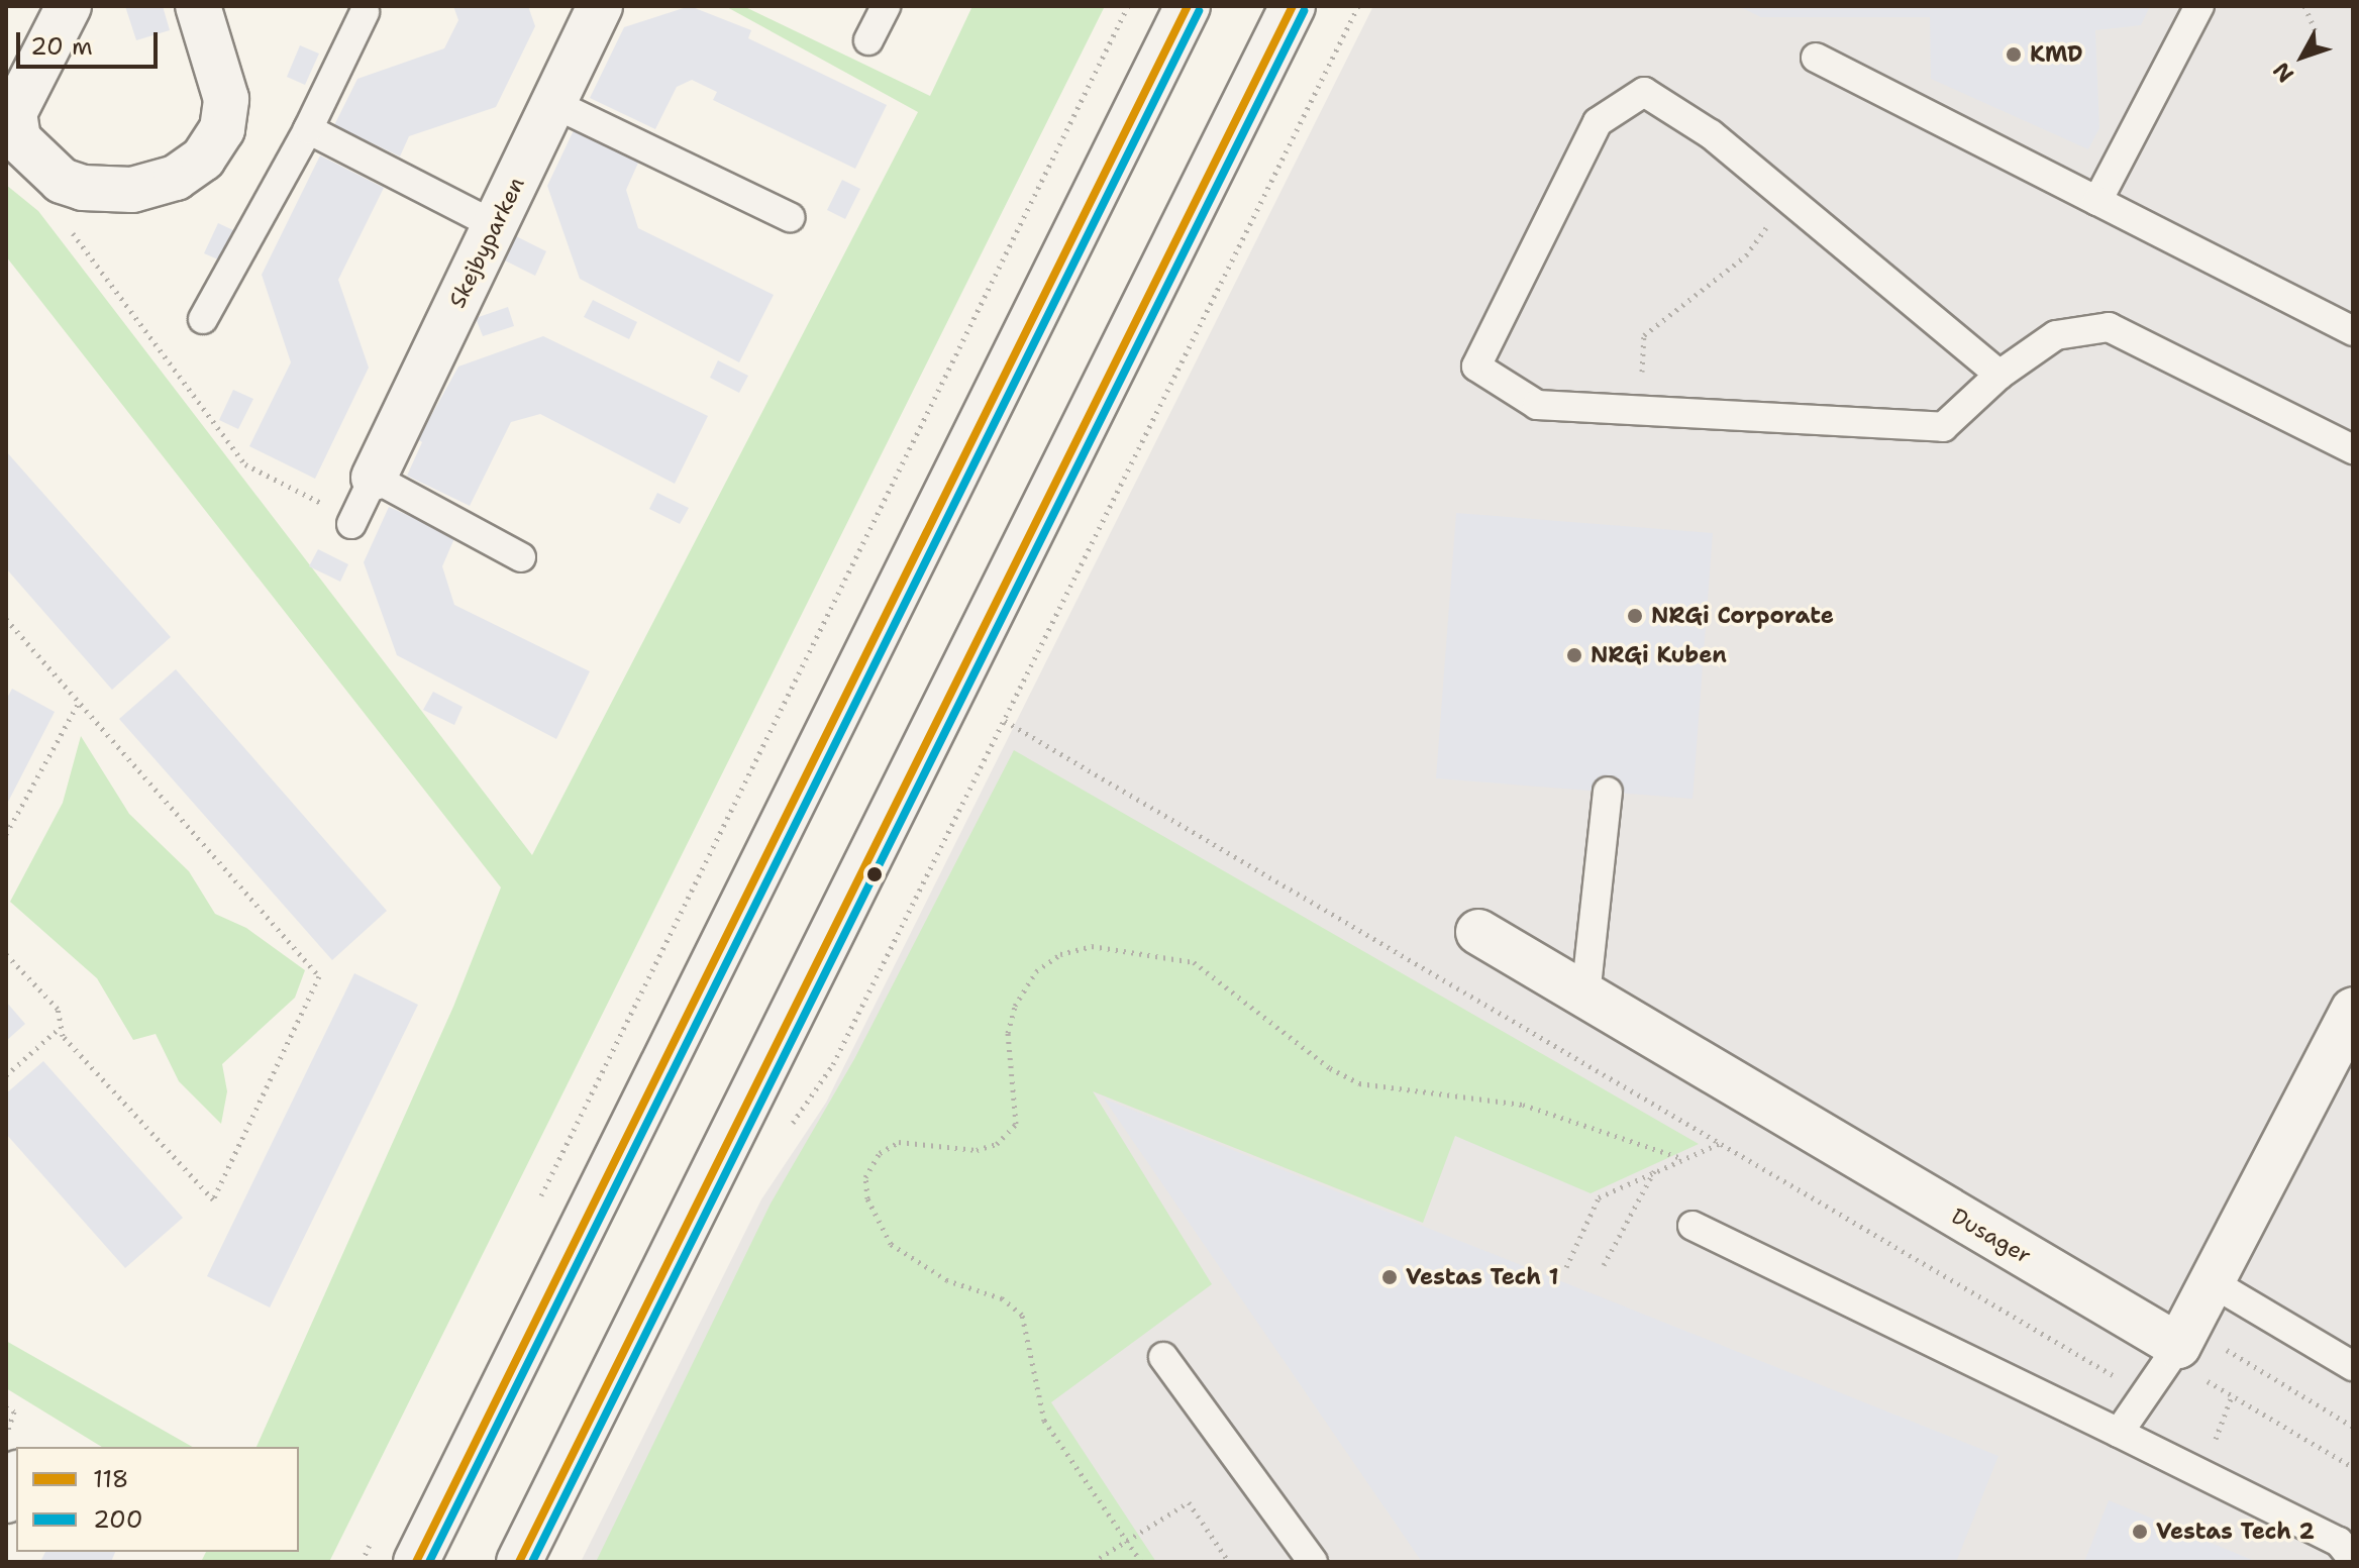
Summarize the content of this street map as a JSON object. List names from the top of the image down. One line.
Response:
{"streets":{"main road":["Skejbyparken","Dusager"]},"places":["KMD","NRGi Corporate","NRGi Kuben","Vestas Tech 1","Vestas Tech 2"],"lines":["transit line 118","transit line 200"],"legend":["118","200"],"scale_bar":"20 m","north":"bottom left"}
